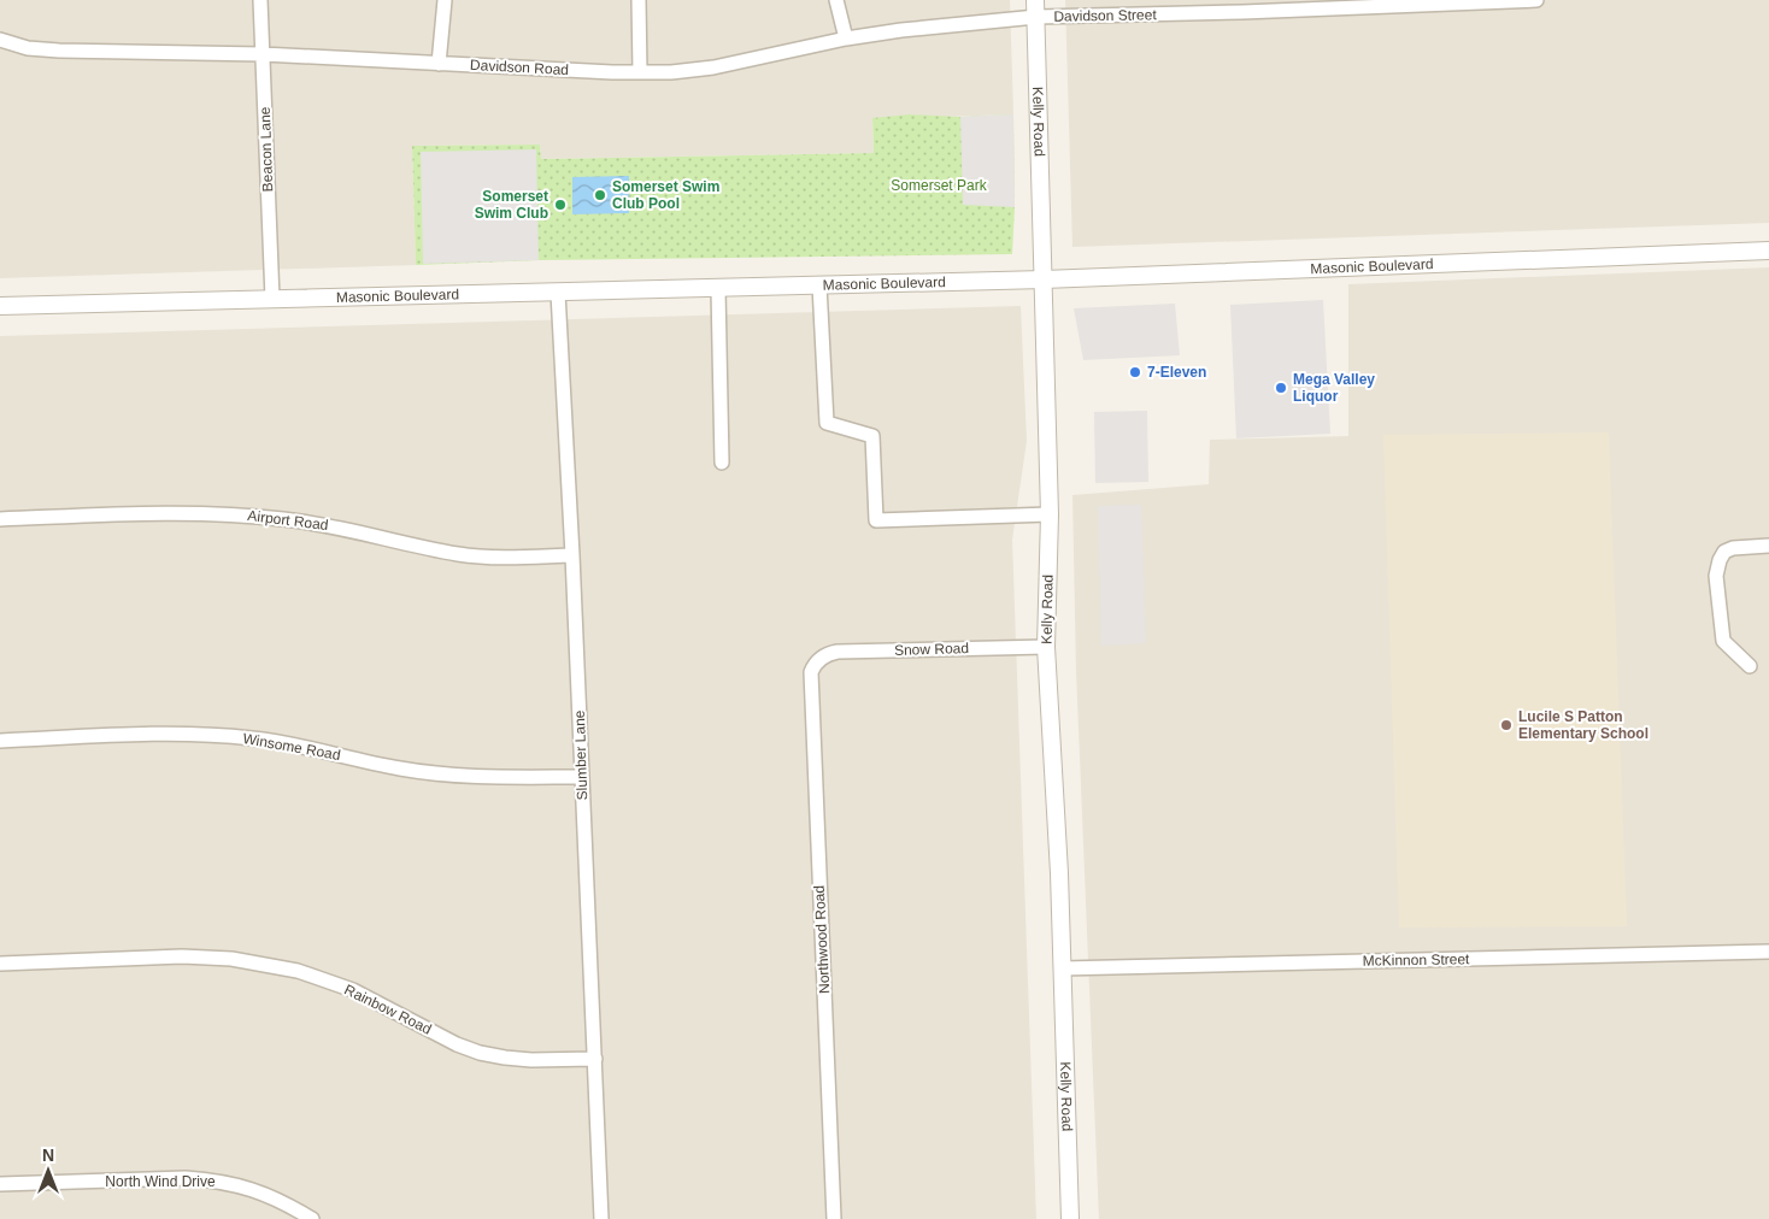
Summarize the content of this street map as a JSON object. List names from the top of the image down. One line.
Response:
{"streets":{"street":["Davidson Street","Davidson Road","Kelly Road","Beacon Lane","Masonic Boulevard","Airport Road","Snow Road","Winsome Road","Slumber Lane","Northwood Road","McKinnon Street","Rainbow Road","North Wind Drive"]},"crossings":[["Davidson Street","Davidson Road"],["Davidson Street","Kelly Road"],["Davidson Road","Kelly Road"],["Davidson Road","Beacon Lane"],["Kelly Road","Masonic Boulevard"],["Kelly Road","Snow Road"],["Kelly Road","McKinnon Street"],["Beacon Lane","Masonic Boulevard"],["Masonic Boulevard","Slumber Lane"],["Airport Road","Slumber Lane"],["Snow Road","Northwood Road"],["Winsome Road","Slumber Lane"],["Slumber Lane","Rainbow Road"]],"parks":["Somerset Park"],"places":["Somerset Swim Club Pool","Somerset Swim Club","7-Eleven","Mega Valley Liquor","Lucile S Patton Elementary School"],"north":"top"}
